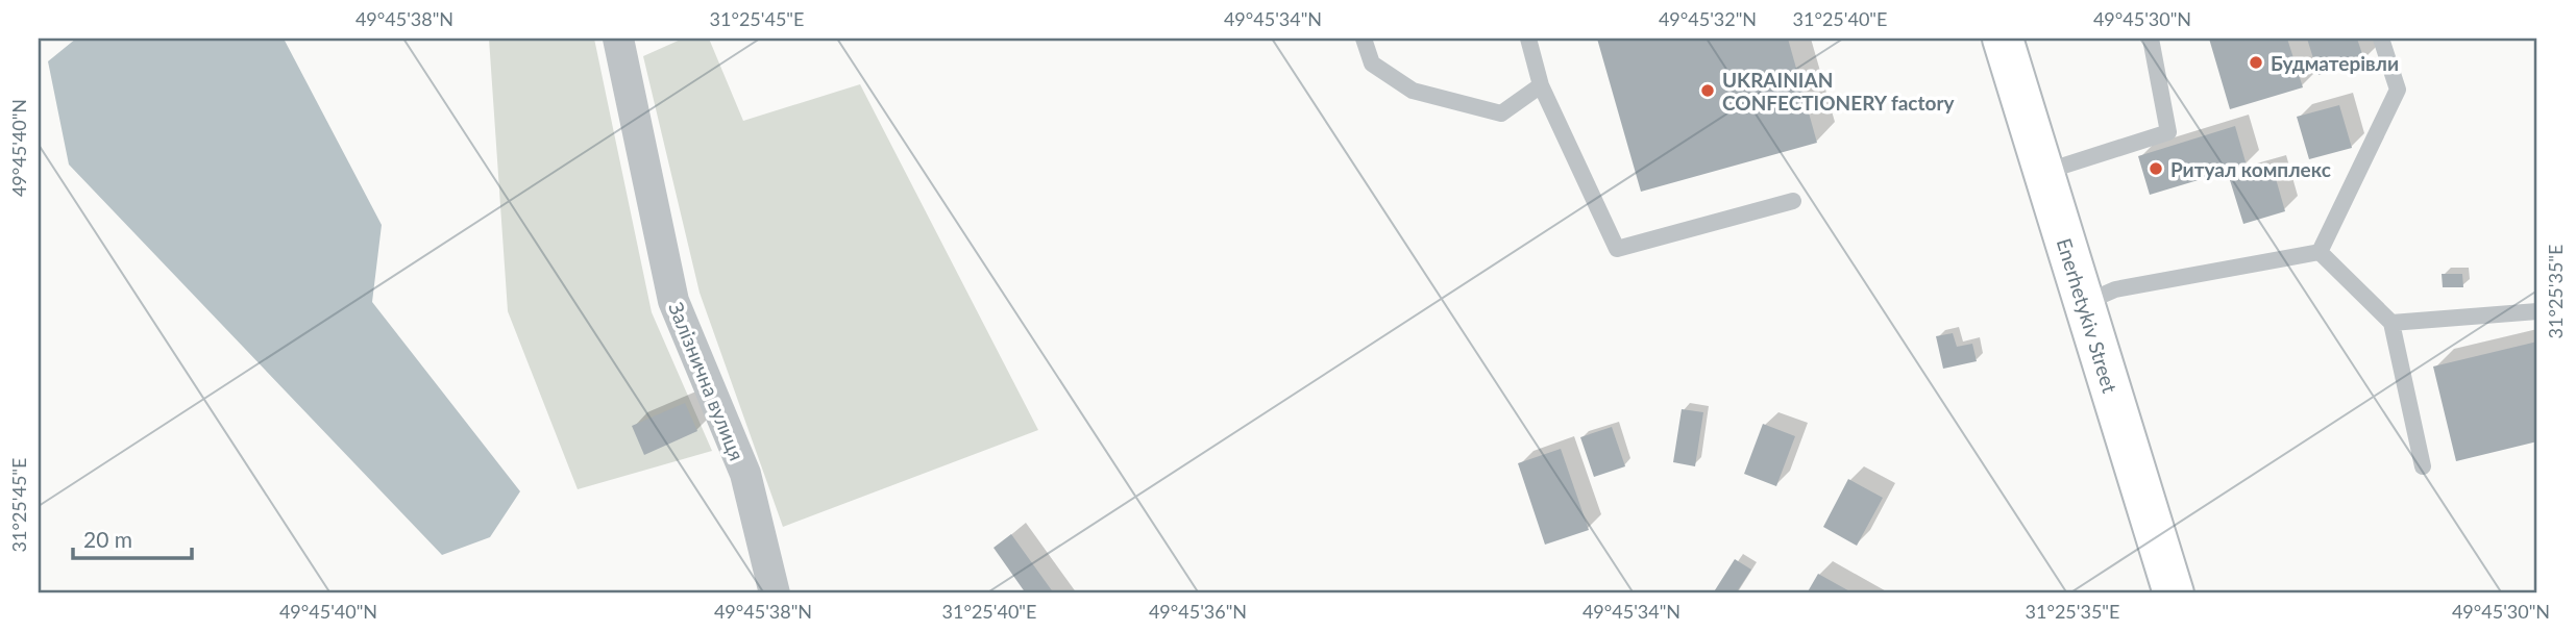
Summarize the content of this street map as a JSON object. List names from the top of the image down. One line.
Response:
{"streets":{"main road":["Enerhetykiv Street"],"street":["Залізнична вулиця"]},"places":["Будматерівли","UKRAINIAN CONFECTIONERY factory","Ритуал комплекс"],"scale_bar":"20 m","coordinates":["49°45'38\"N","31°25'45\"E","49°45'34\"N","49°45'32\"N","31°25'40\"E","49°45'30\"N","49°45'40\"N","31°25'35\"E","49°45'36\"N"]}
